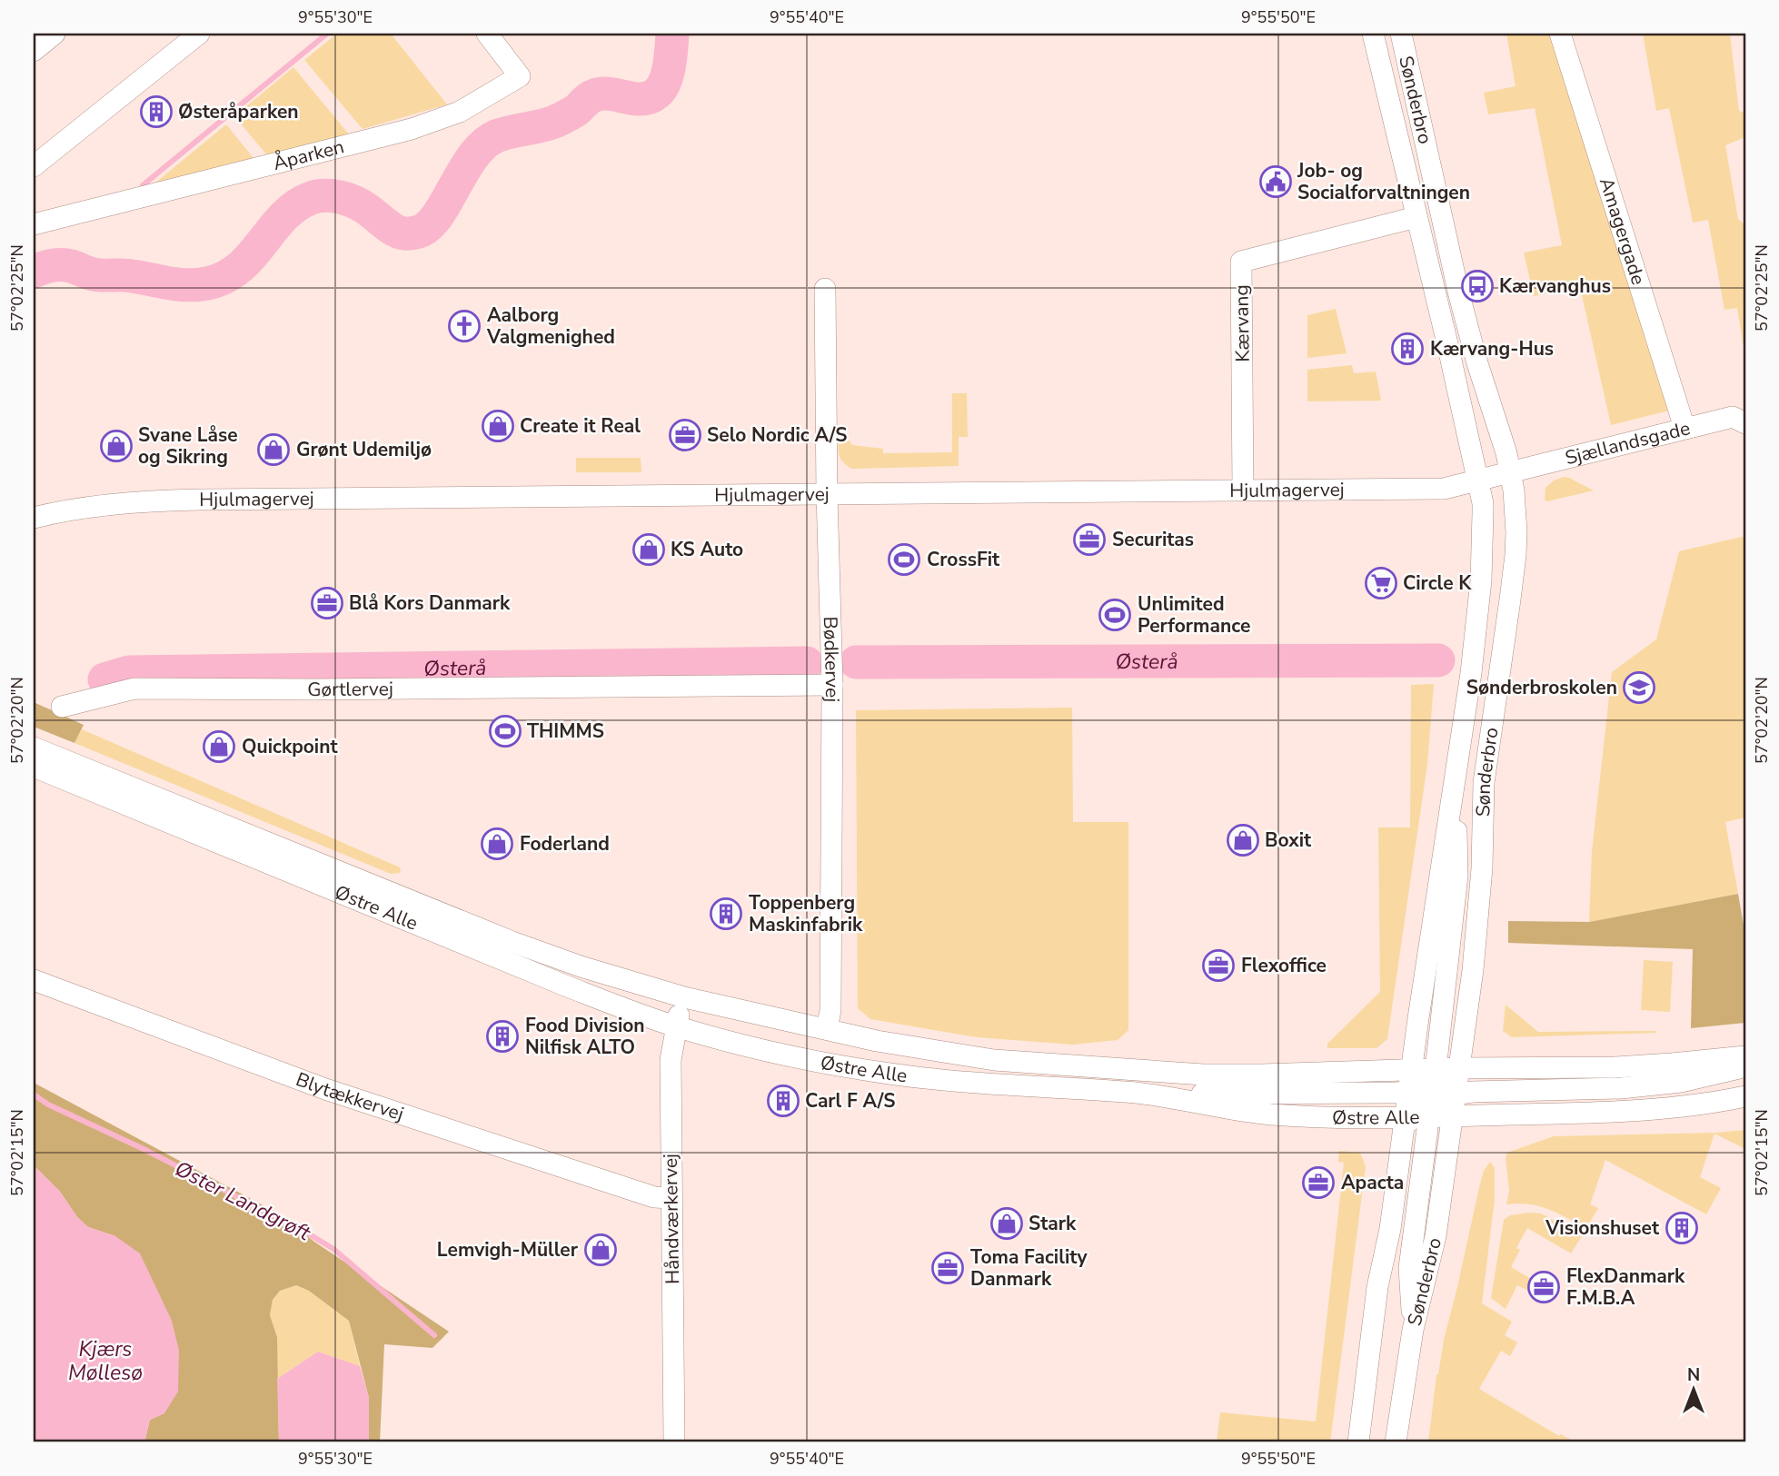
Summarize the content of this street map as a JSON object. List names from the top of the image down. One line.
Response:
{"streets":{"street":["Sønderbro","Åparken","Amagergade","Kærvang","Sjællandsgade","Hjulmagervej","Bødkervej","Gørtlervej","Østre Alle","Blytækkervej","Håndværkervej"]},"crossings":[["Sønderbro","Kærvang"],["Sønderbro","Sjællandsgade"],["Sønderbro","Hjulmagervej"],["Sønderbro","Østre Alle"],["Amagergade","Sjællandsgade"],["Kærvang","Hjulmagervej"],["Sjællandsgade","Hjulmagervej"],["Hjulmagervej","Bødkervej"],["Bødkervej","Gørtlervej"],["Bødkervej","Østre Alle"],["Østre Alle","Håndværkervej"],["Blytækkervej","Håndværkervej"]],"water":["Østerå","Øster Landgrøft","Kjærs Møllesø"],"places":{"building":["Østeråparken","Kærvang-Hus","Toppenberg Maskinfabrik","Food Division Nilfisk ALTO","Carl F A/S","Visionshuset"],"public building":["Job- og Socialforvaltningen"],"bus stop":["Kærvanghus"],"church":["Aalborg Valgmenighed"],"shop":["Create it Real","Svane Låse og Sikring","Grønt Udemiljø","KS Auto","Quickpoint","Boxit","Foderland","Stark","Lemvigh-Müller"],"office":["Selo Nordic A/S","Securitas","Blå Kors Danmark","Flexoffice","Apacta","Toma Facility Danmark","FlexDanmark F.M.B.A"],"sports":["CrossFit","Unlimited Performance","THIMMS"],"supermarket":["Circle K"],"school or university":["Sønderbroskolen"]},"north":"top","coordinates":["9°55'30\"E","9°55'40\"E","9°55'50\"E","57°02'25\"N","57°02'20\"N","57°02'15\"N"]}
